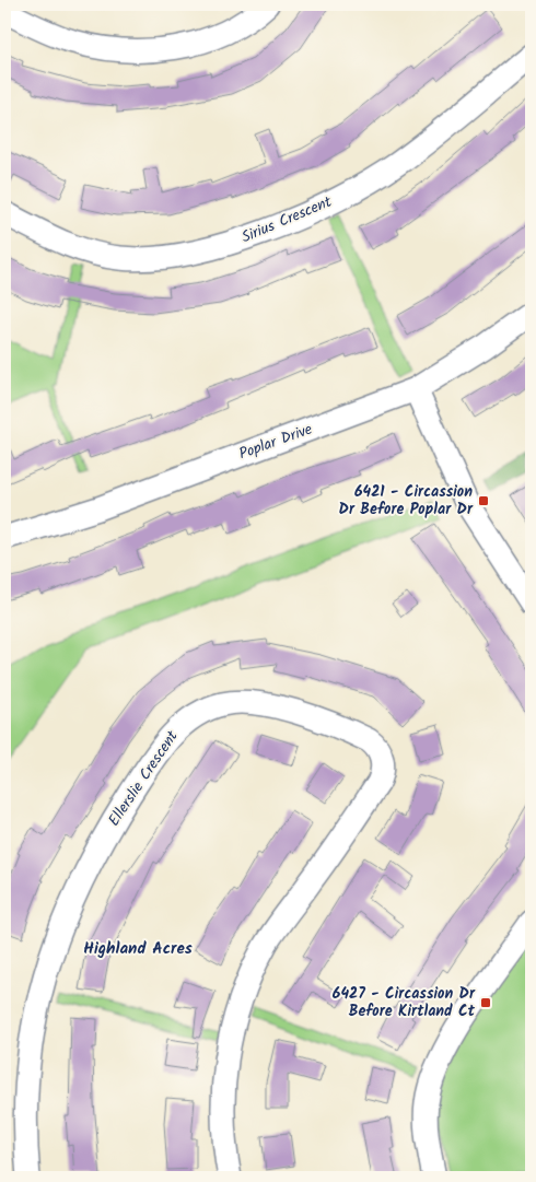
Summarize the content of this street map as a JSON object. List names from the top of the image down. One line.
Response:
{"streets":{"street":["Sirius Crescent","Poplar Drive","Ellerslie Crescent"]},"districts":["Highland Acres"],"places":{"transit":["6421 - Circassion Dr Before Poplar Dr","6427 - Circassion Dr Before Kirtland Ct"]}}
